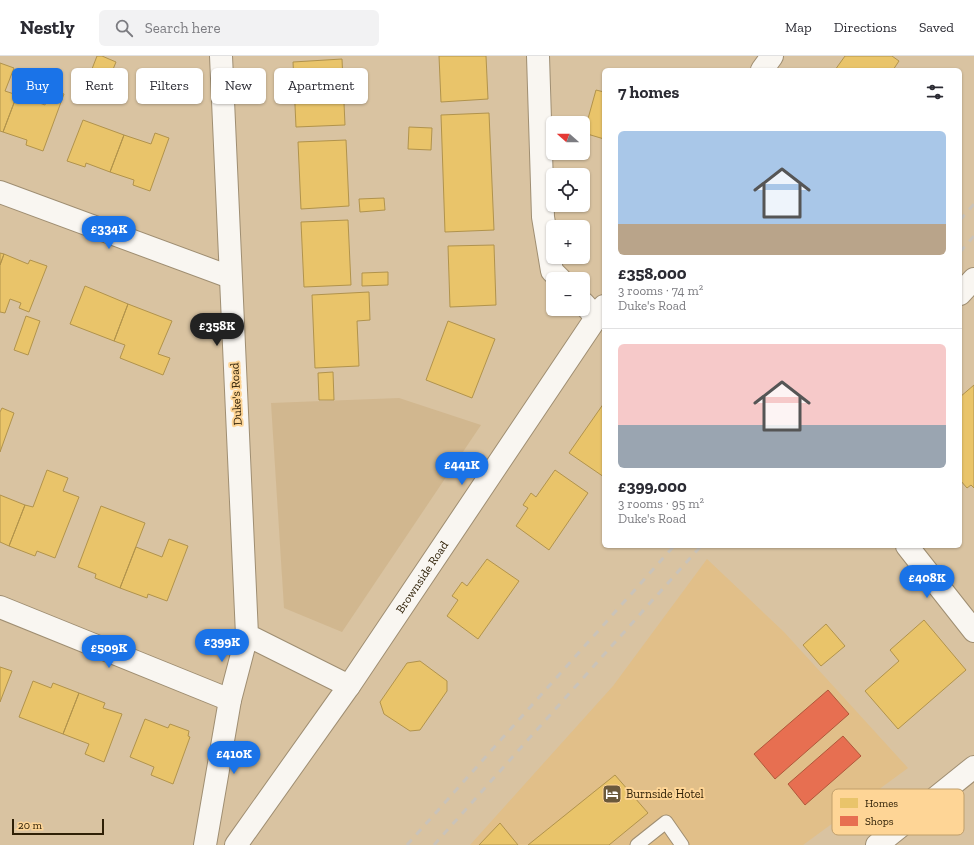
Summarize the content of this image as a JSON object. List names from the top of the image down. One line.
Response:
{"streets":{"street":["Duke's Road","Brownside Road"]},"places":{"hotel":["Burnside Hotel"]},"legend":["Homes","Shops"],"scale_bar":"20 m","north":"left","page":{"header":"Nestly","search":"Search here","nav":["Map","Directions","Saved"],"chip":["Buy","Rent","Filters","New","Apartment"],"heading":"7 homes","map_buttons":["+","−"],"list":[{"name":"£358,000","note":"3 rooms · 74 m² · Duke's Road"},{"name":"£399,000","note":"3 rooms · 95 m² · Duke's Road"}],"price":["£334K","£358K","£441K","£408K","£399K","£509K","£410K"],"scale":"20 m"}}
